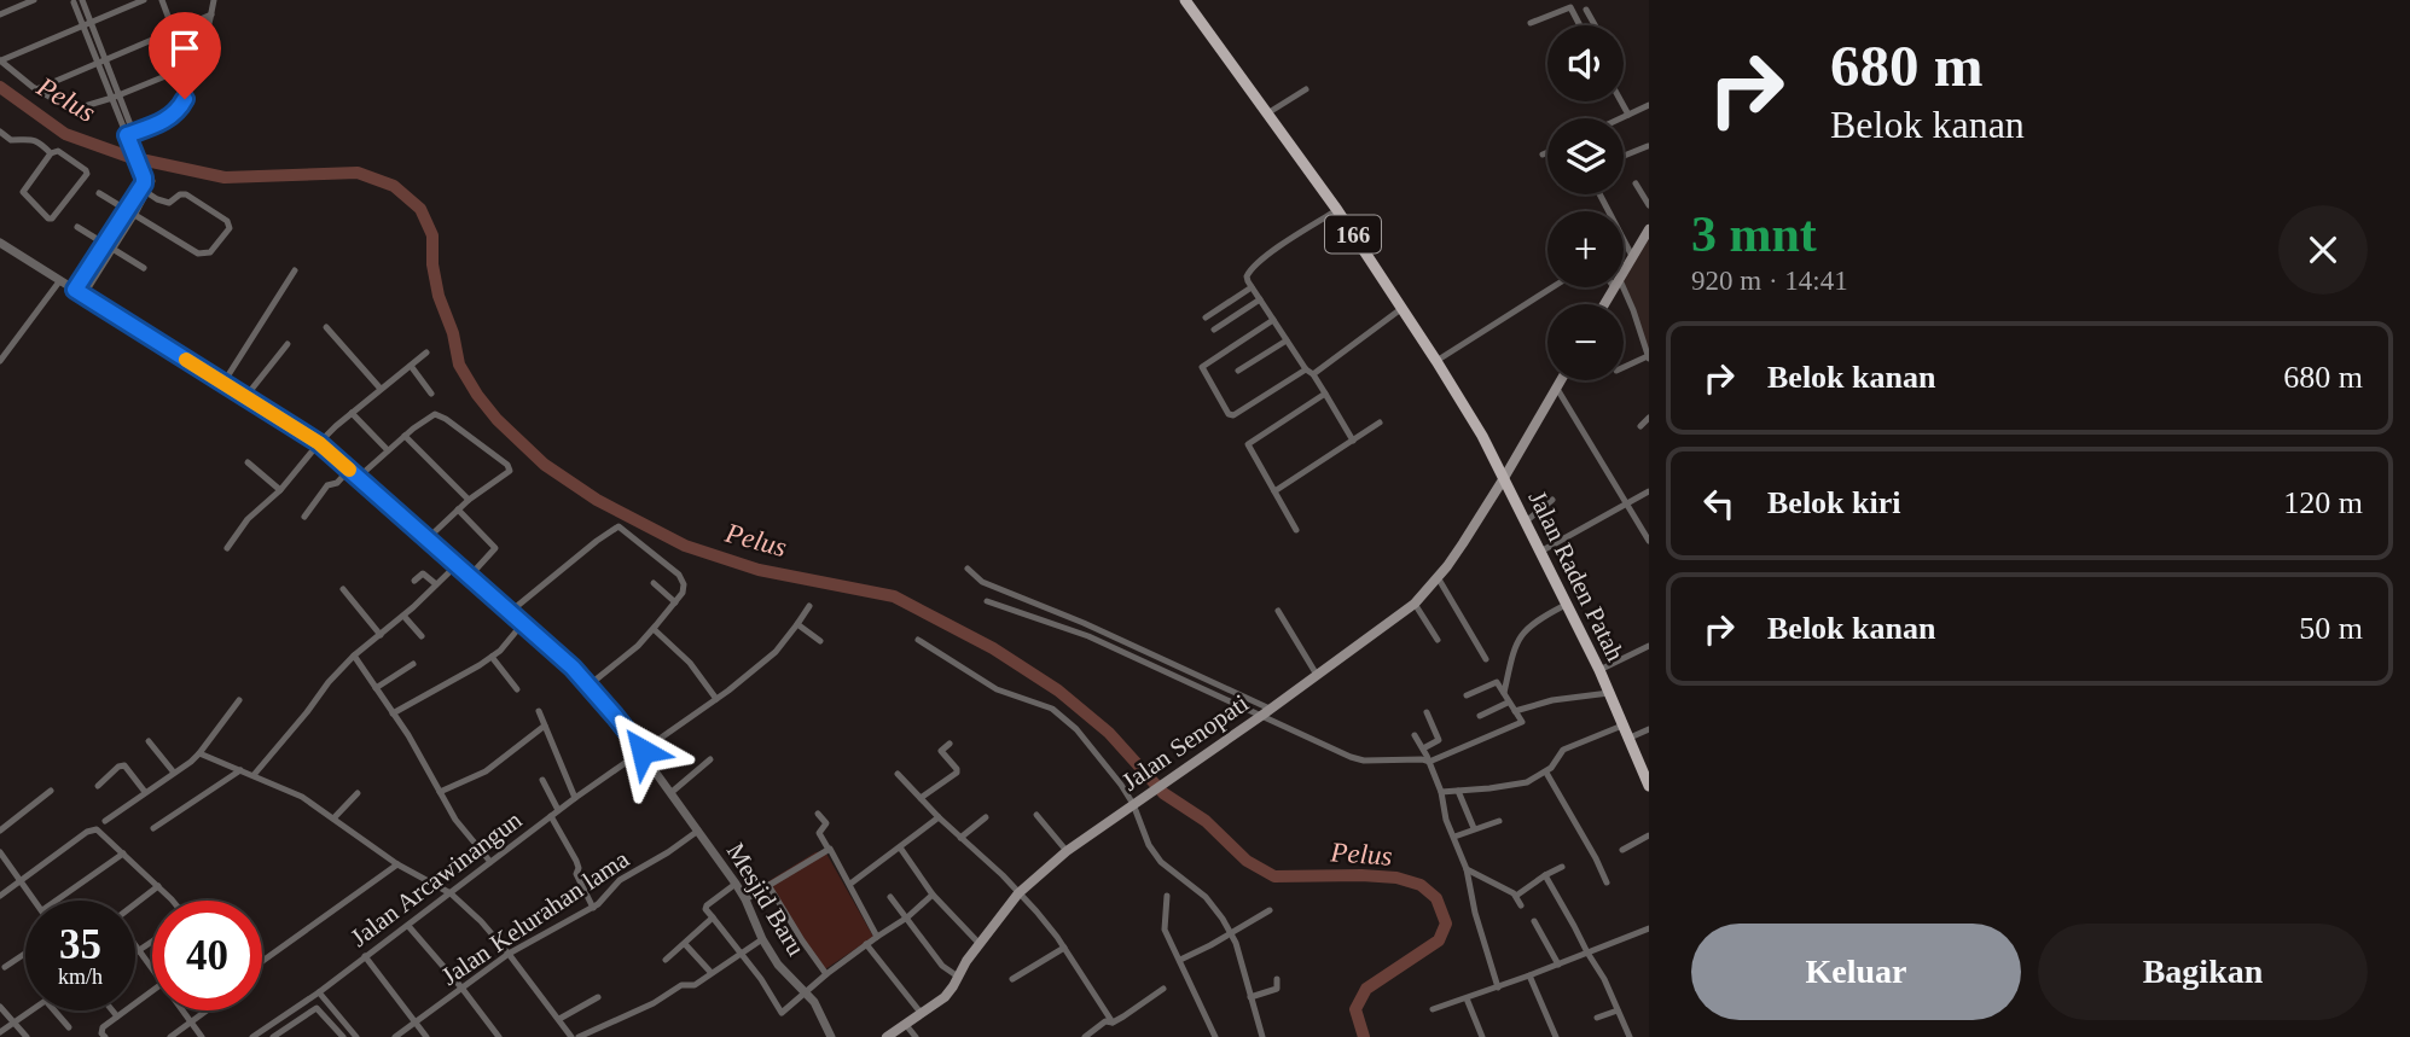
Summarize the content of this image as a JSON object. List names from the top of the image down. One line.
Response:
{"streets":{"main road":["166","Jalan Raden Patah","Jalan Senopati"],"street":["Jalan Arcawinangun","Mesjid Baru","Jalan Kelurahan lama"]},"crossings":[["166","Jalan Raden Patah"],["166","Jalan Senopati"],["Jalan Raden Patah","Jalan Senopati"],["Jalan Arcawinangun","Mesjid Baru"],["Mesjid Baru","Jalan Kelurahan lama"]],"water":["Pelus"],"page":{"turn":["680 m","Belok kanan"],"map_buttons":["+","−"],"heading":["3 mnt","920 m · 14:41"],"list":[{"name":"Belok kanan","value":"680 m"},{"name":"Belok kiri","value":"120 m"},{"name":"Belok kanan","value":"50 m"}],"speed":"35 km/h","limit":"40","buttons":["Keluar","Bagikan"]}}
